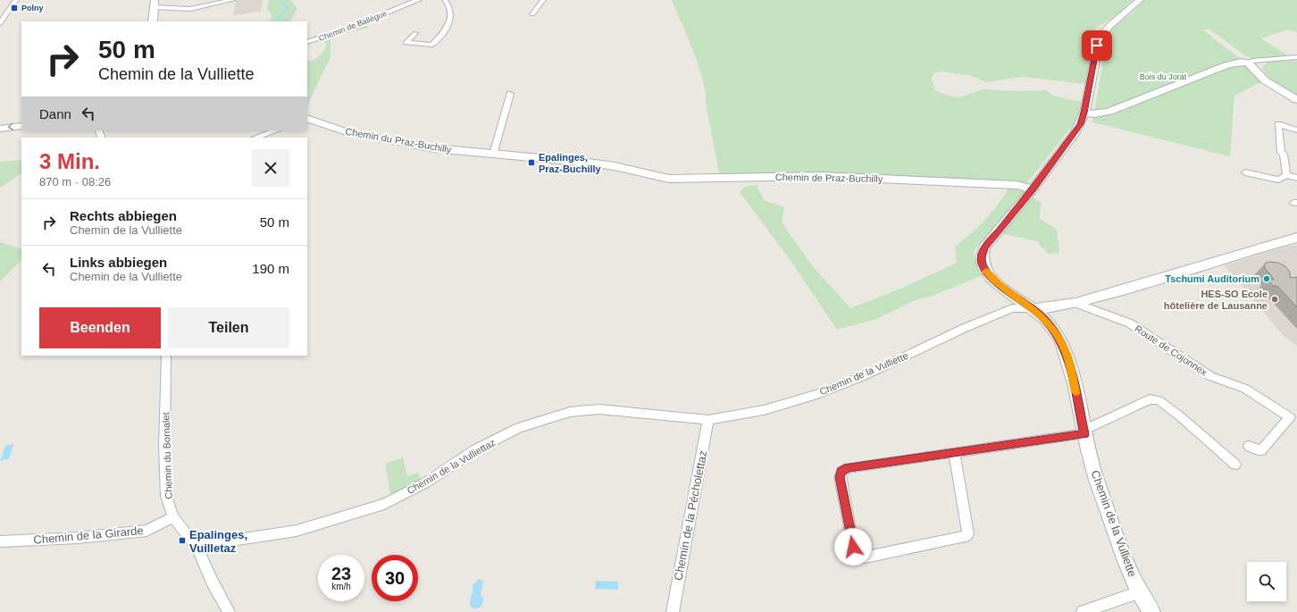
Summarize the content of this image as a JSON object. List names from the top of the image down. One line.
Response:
{"streets":{"street":["Chemin de Ballègue","Chemin du Praz-Buchilly","Chemin de Praz-Buchilly","Route de Cojonnex","Chemin de la Vulliette","Chemin du Bornalet","Chemin de la Vulliettaz","Chemin de la Pécholettaz","Chemin de la Girarde"]},"crossings":[["Chemin du Praz-Buchilly","Chemin de Praz-Buchilly"],["Chemin de Praz-Buchilly","Chemin de la Vulliette"],["Chemin de la Vulliette","Chemin de la Vulliettaz"],["Chemin de la Vulliette","Chemin de la Pécholettaz"],["Chemin du Bornalet","Chemin de la Vulliettaz"],["Chemin du Bornalet","Chemin de la Girarde"],["Chemin de la Vulliettaz","Chemin de la Pécholettaz"]],"parks":["Bois du Jorat"],"places":{"transit":["Polny","Epalinges, Praz-Buchilly","Epalinges, Vuilletaz"],"other":["Tschumi Auditorium","HES-SO Ecole hôtelière de Lausanne"]},"page":{"turn":["50 m","Chemin de la Vulliette"],"then":"Dann","heading":["3 Min.","870 m · 08:26"],"list":[{"name":"Rechts abbiegen","note":"Chemin de la Vulliette","value":"50 m"},{"name":"Links abbiegen","note":"Chemin de la Vulliette","value":"190 m"}],"buttons":["Beenden","Teilen"],"speed":"23 km/h","limit":"30"}}
